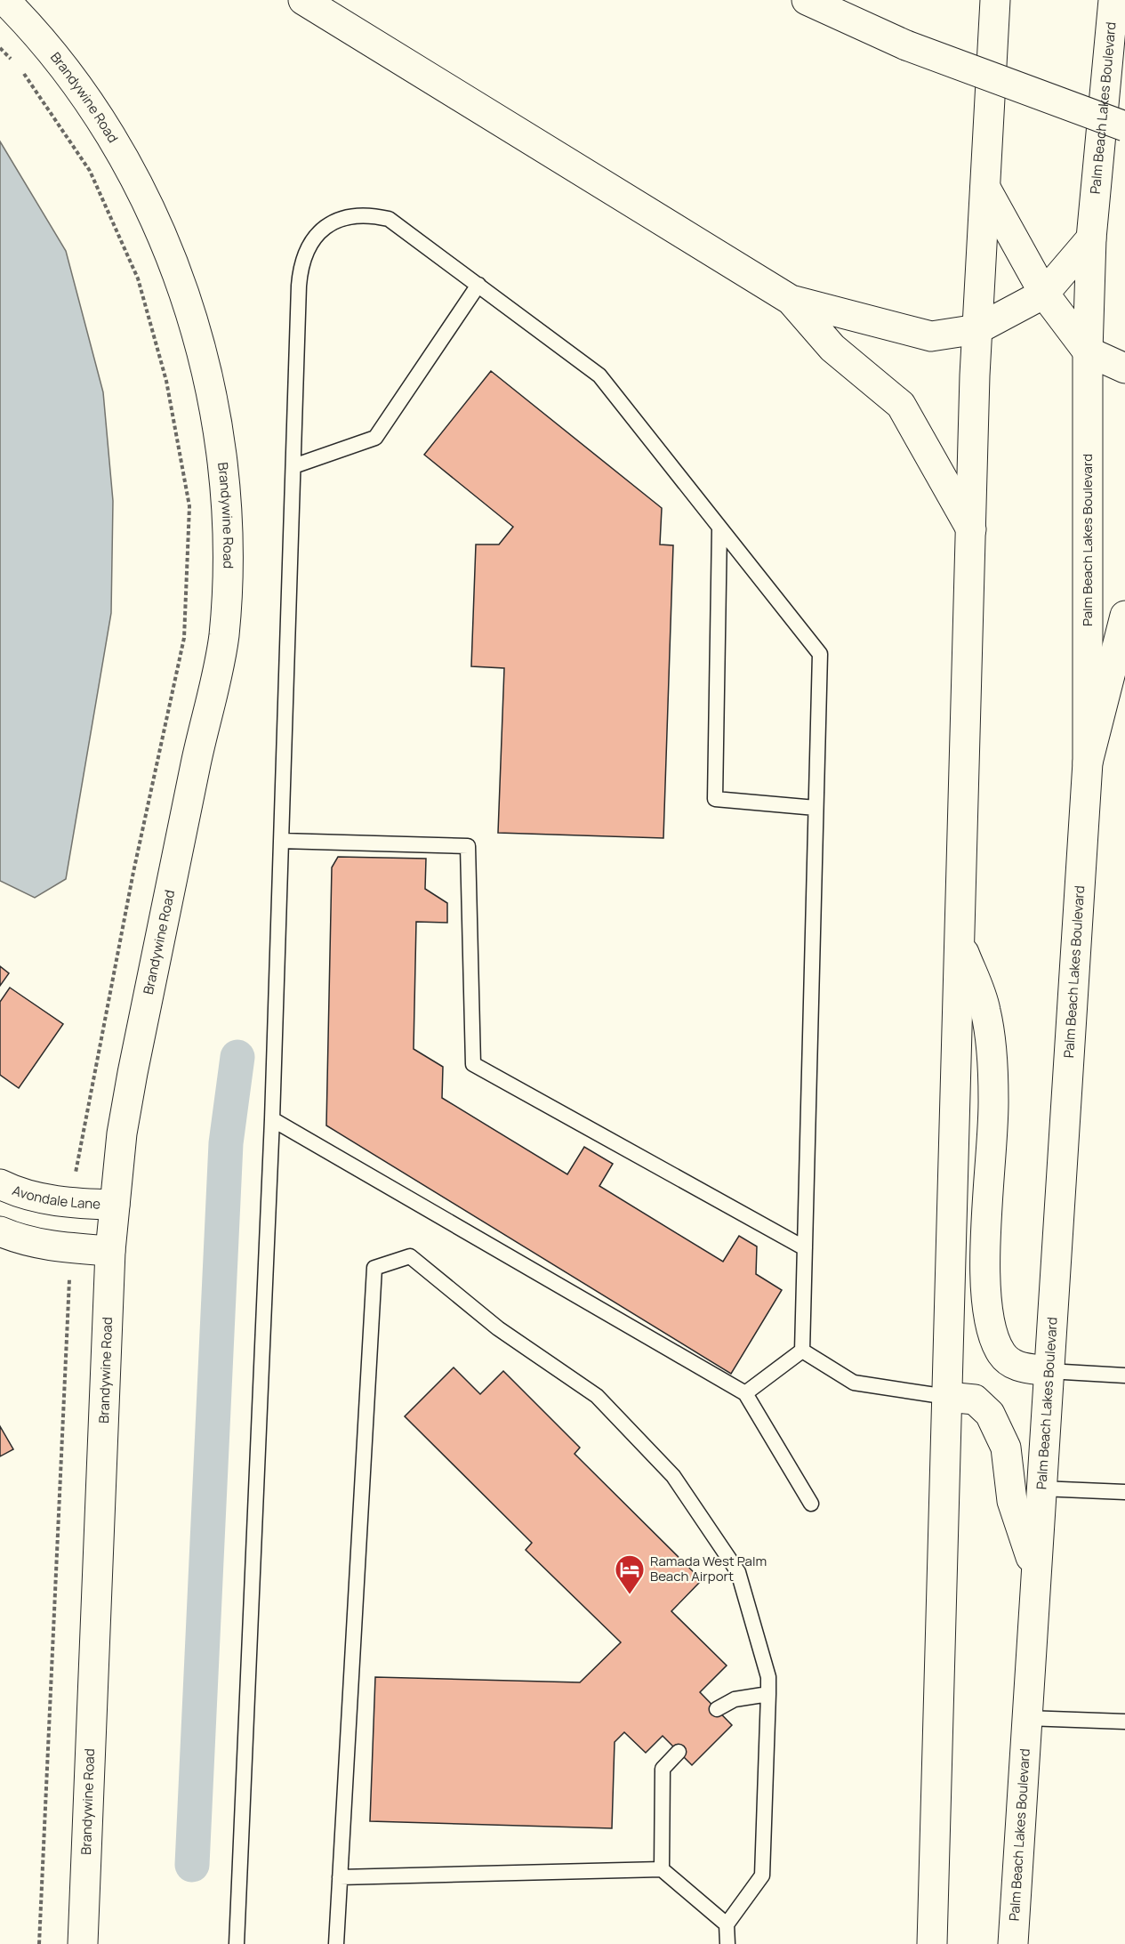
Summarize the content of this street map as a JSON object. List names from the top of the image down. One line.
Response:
{"streets":{"main road":["Brandywine Road","Palm Beach Lakes Boulevard","Avondale Lane"]},"crossings":[["Brandywine Road","Avondale Lane"]],"places":{"hotel":["Ramada West Palm Beach Airport"]}}
